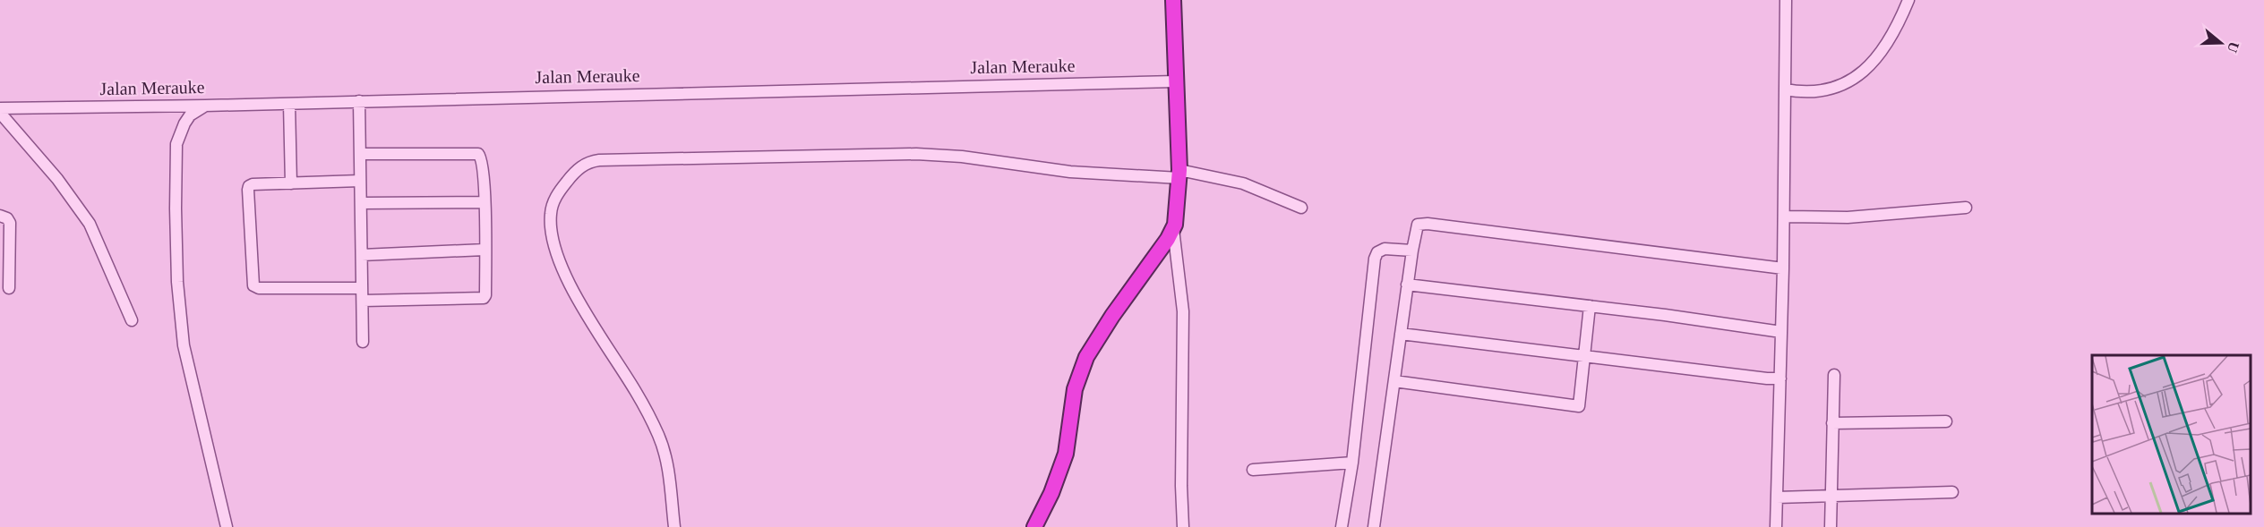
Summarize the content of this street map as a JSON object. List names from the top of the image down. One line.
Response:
{"streets":{"street":["Jalan Merauke"]},"north":"right"}
